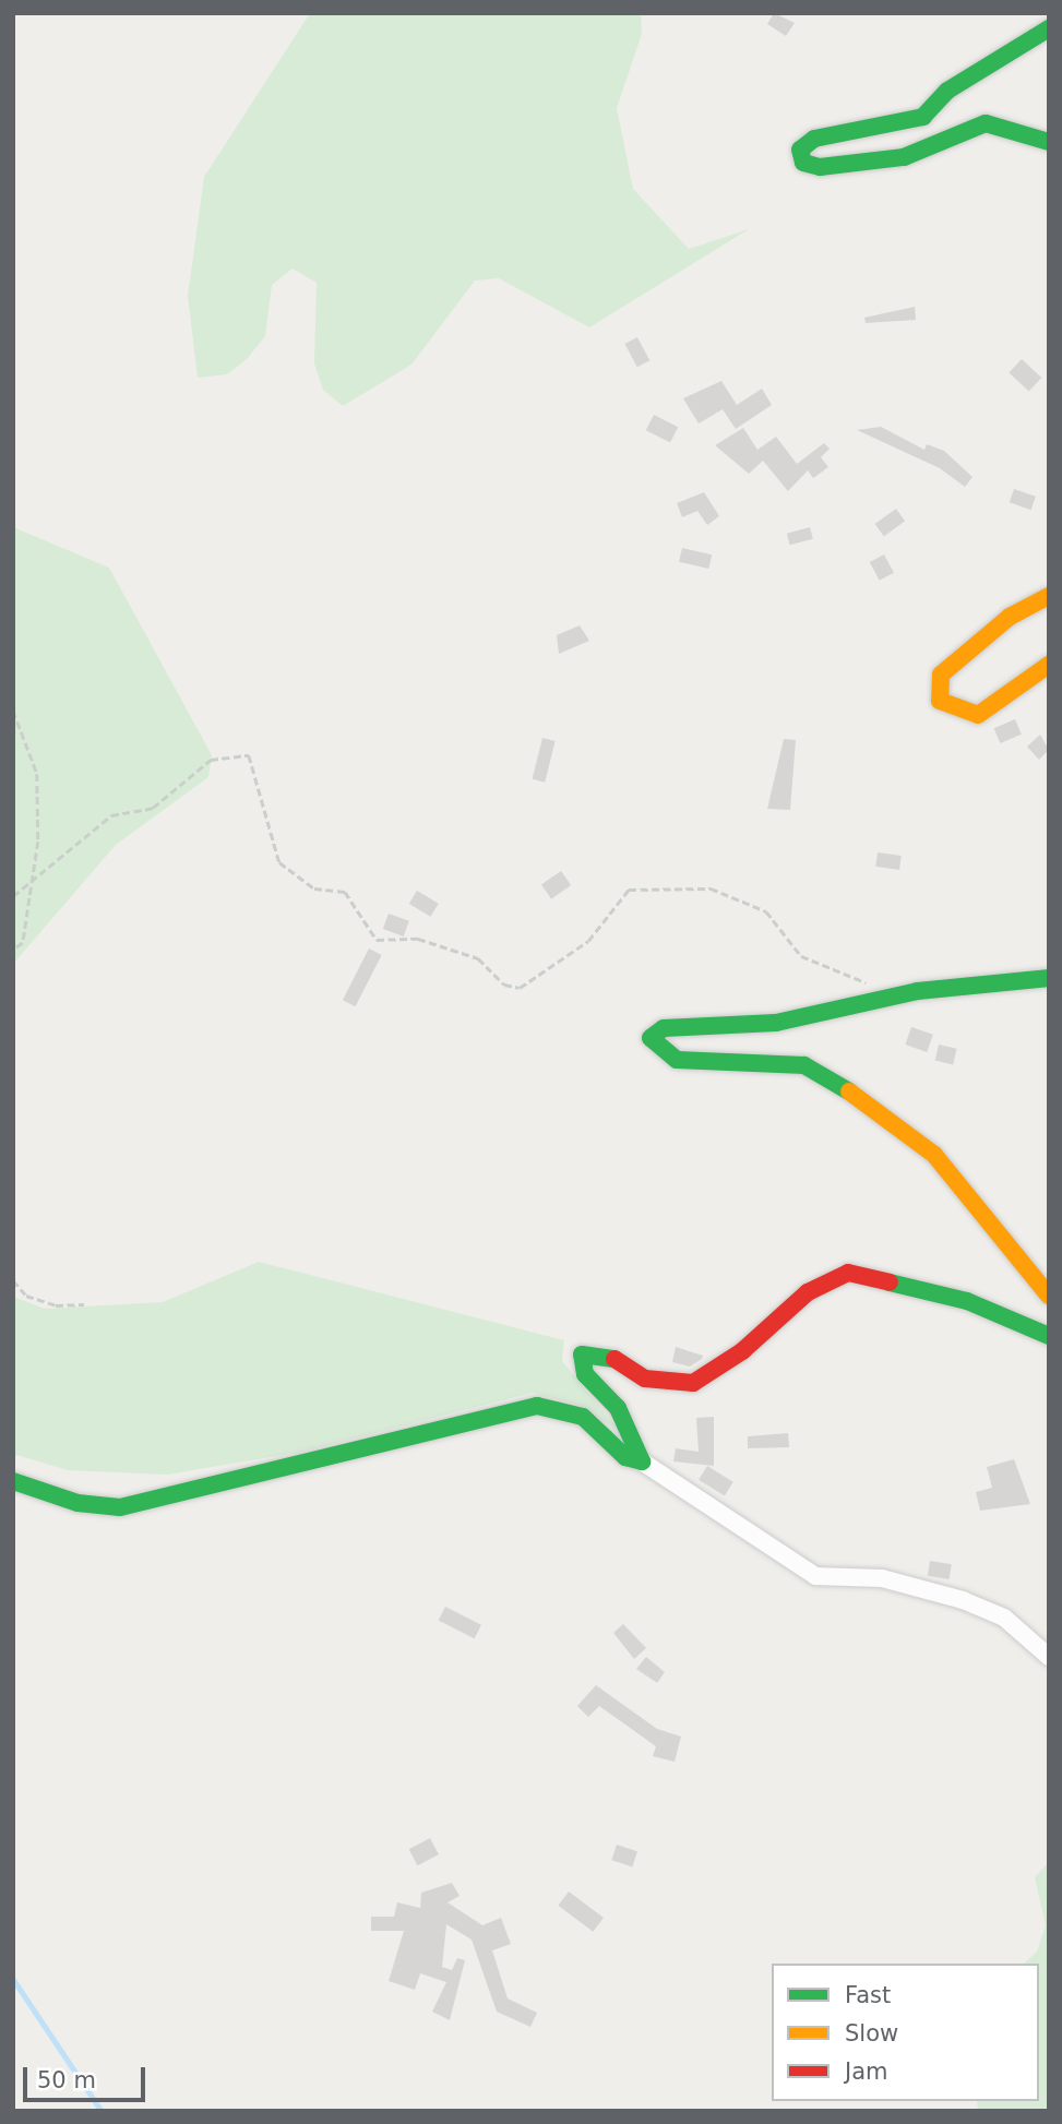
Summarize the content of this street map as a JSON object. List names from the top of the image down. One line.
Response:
{"legend":["Fast","Slow","Jam"],"scale_bar":"50 m"}
